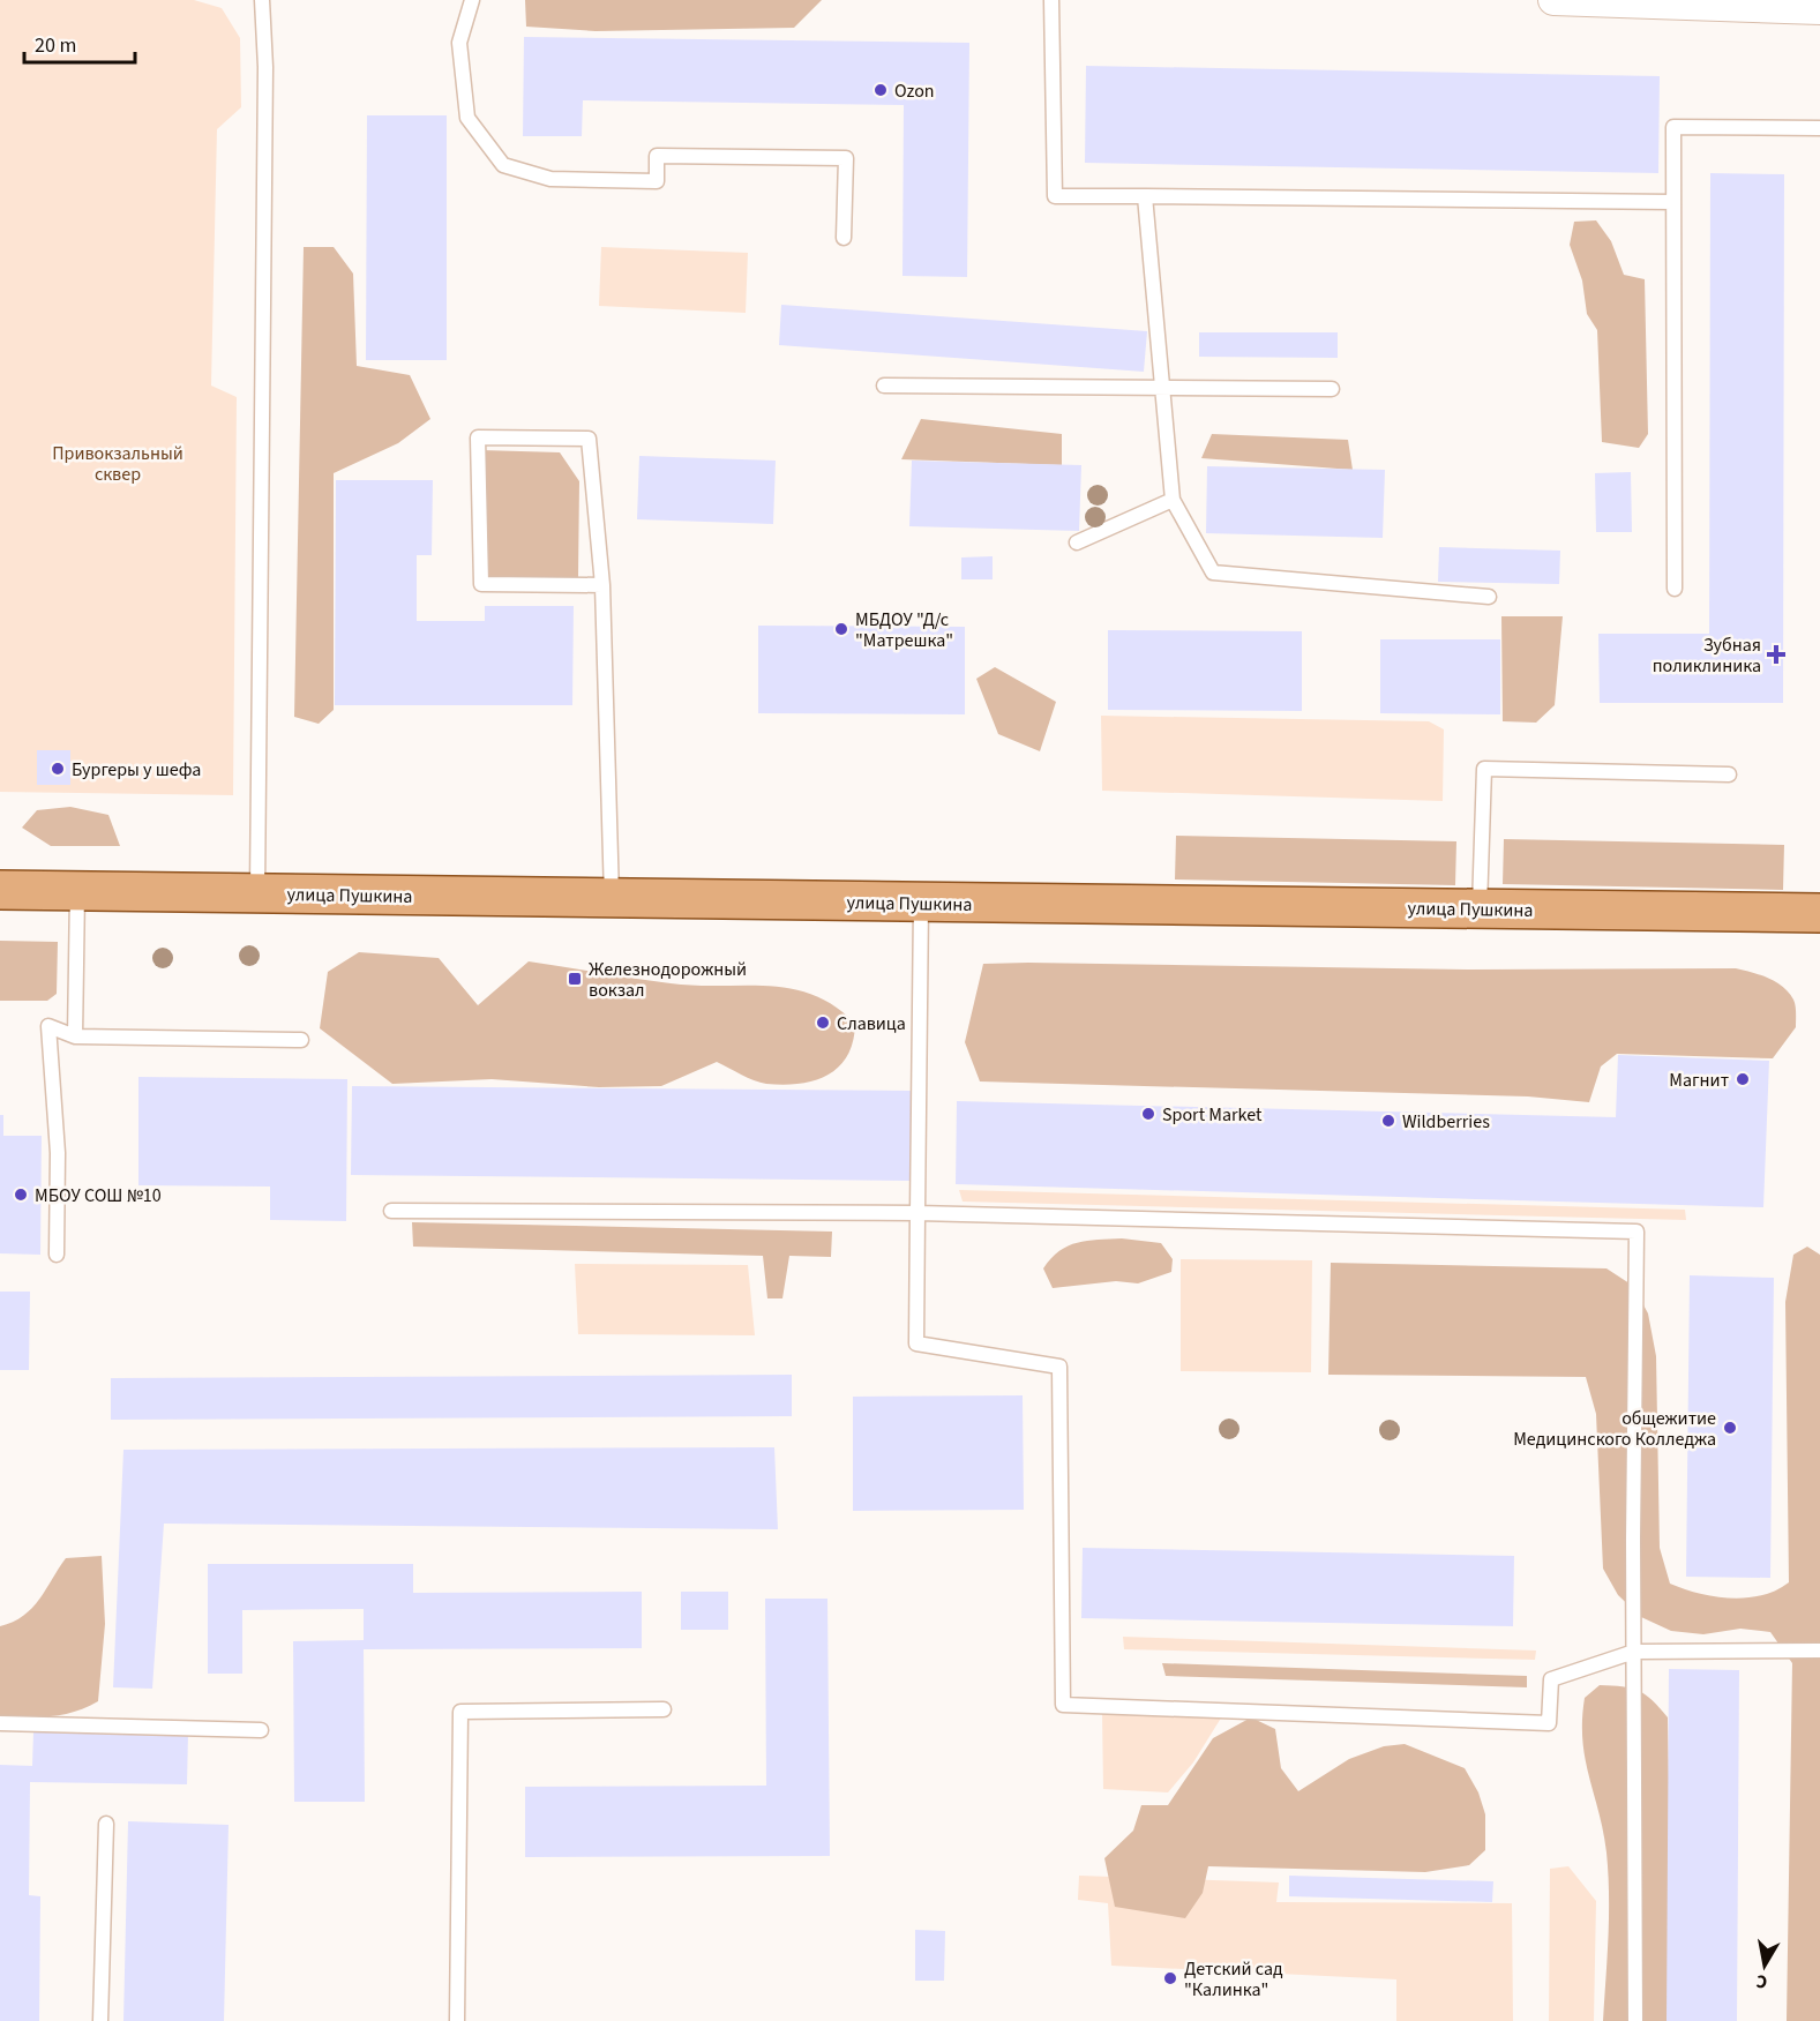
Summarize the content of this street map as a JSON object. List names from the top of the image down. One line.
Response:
{"streets":{"main road":["улица Пушкина"]},"parks":["Привокзальный сквер"],"places":{"other":["Ozon","МБДОУ \"Д/с \"Матрешка\"","Бургеры у шефа","Славица","Магнит","Sport Market","Wildberries","МБОУ СОШ №10","общежитие Медицинского Колледжа","Детский сад \"Калинка\""],"health":["Зубная поликлиника"],"transit":["Железнодорожный вокзал"]},"scale_bar":"20 m","north":"bottom"}
